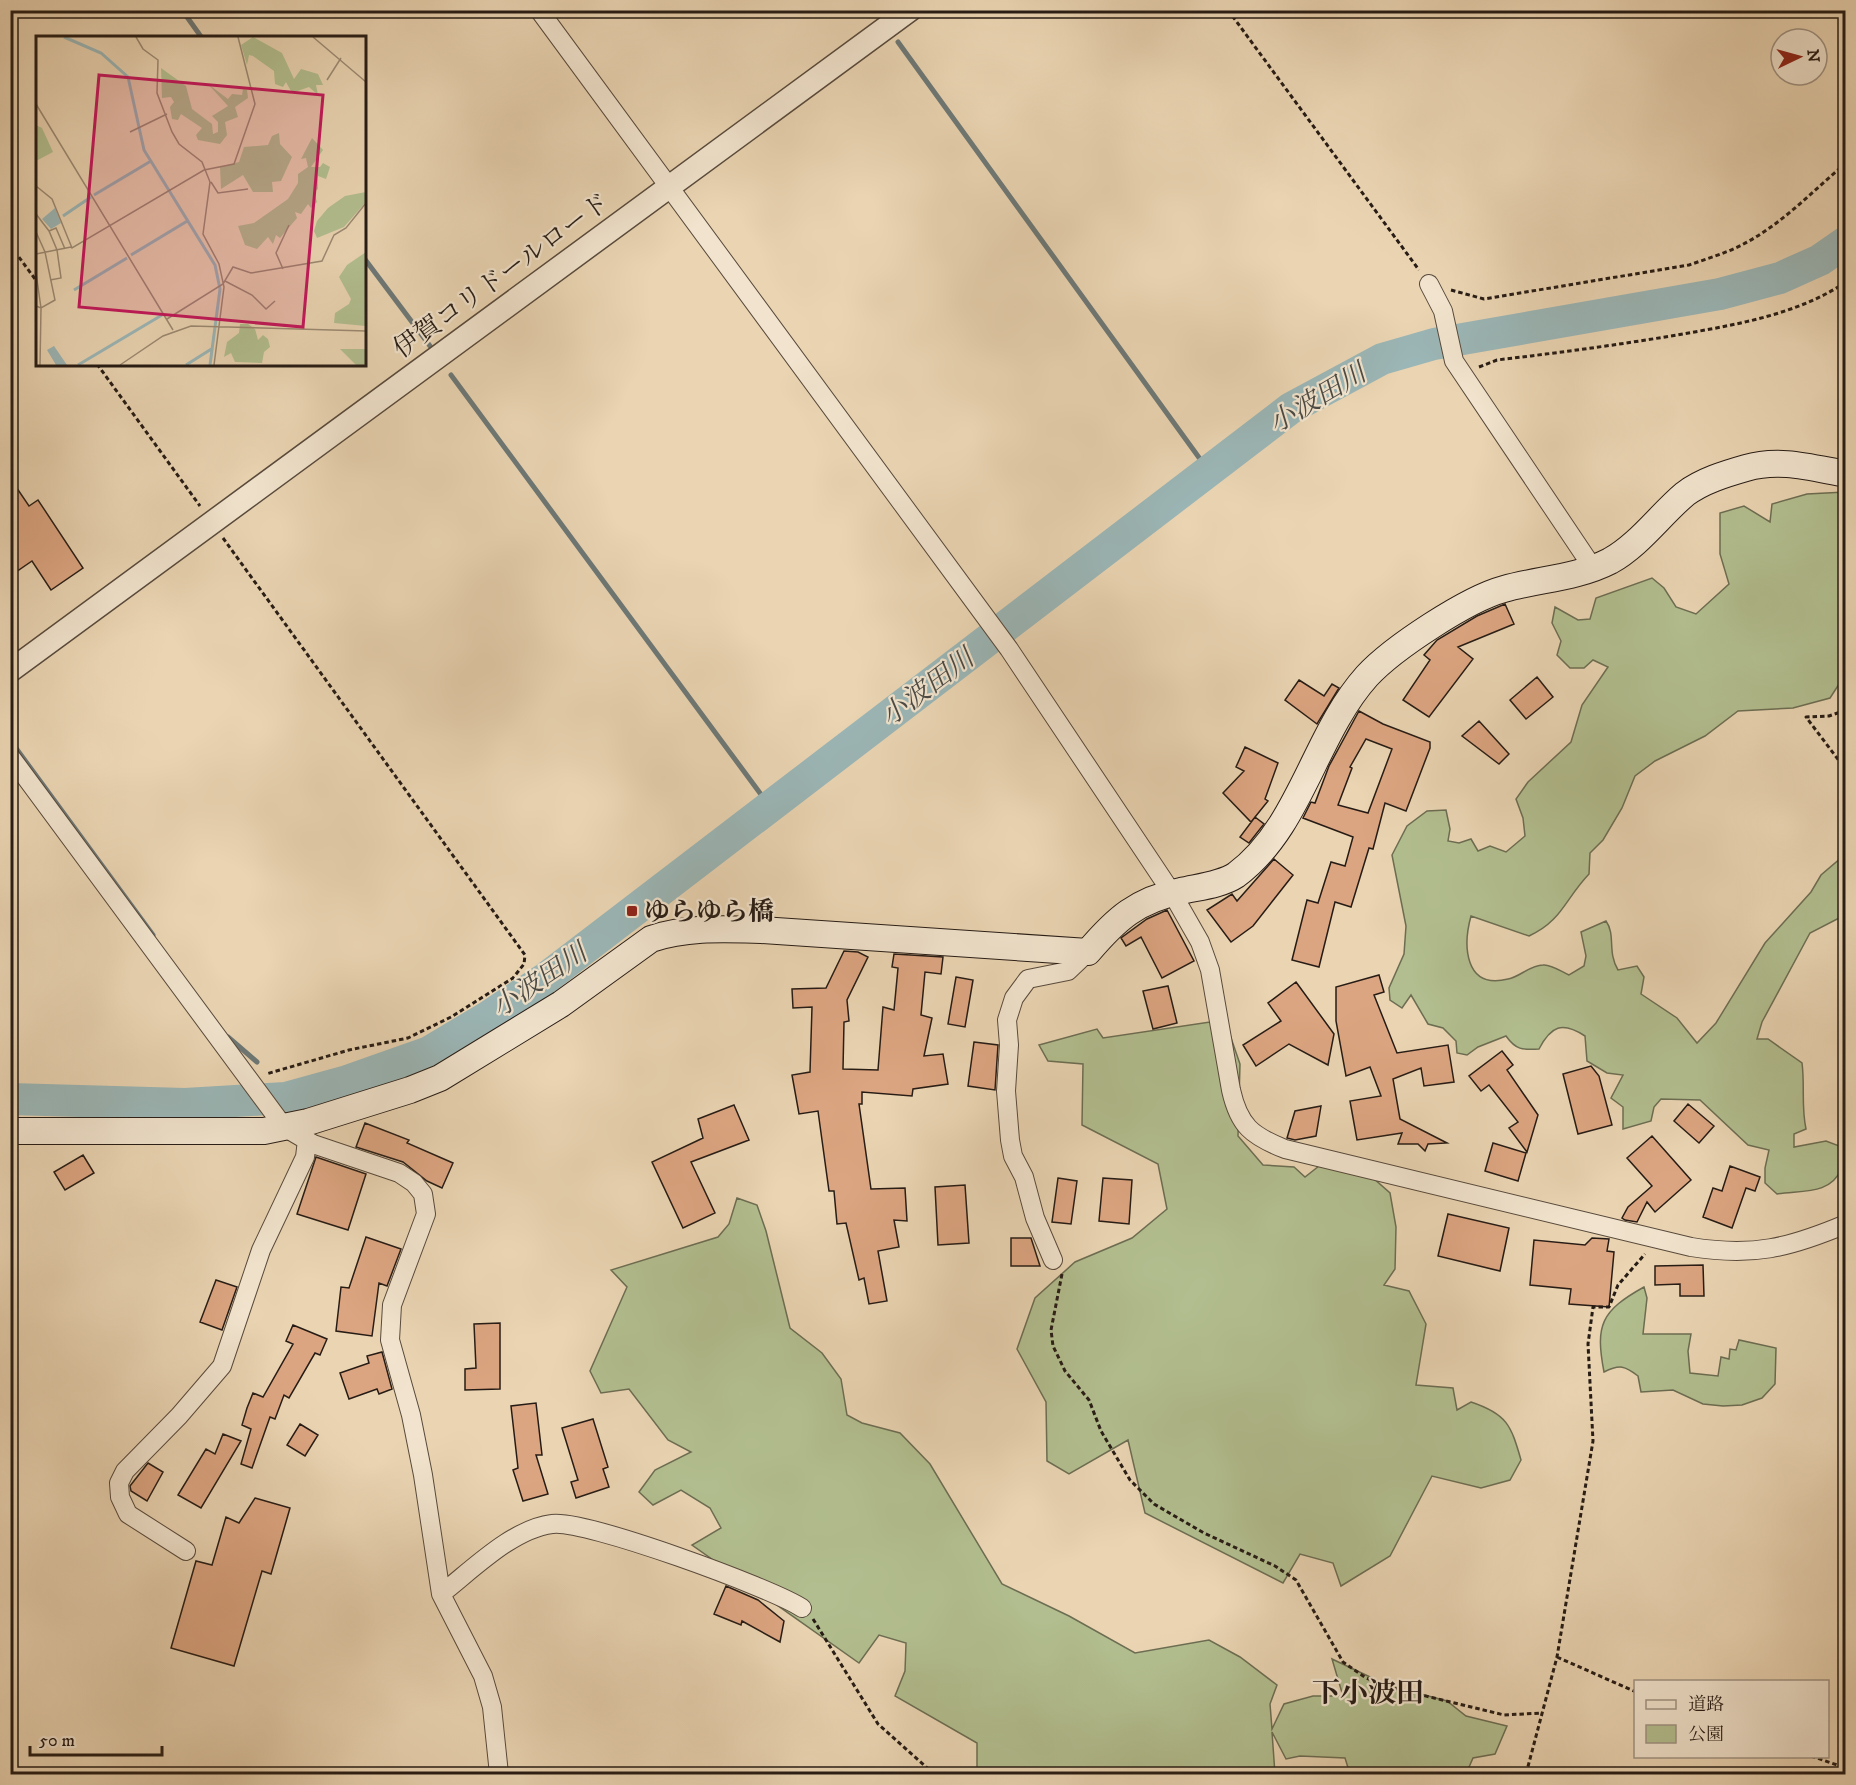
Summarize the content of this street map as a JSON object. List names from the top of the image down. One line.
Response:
{"streets":{"street":["伊賀コリドールロード"]},"districts":["下小波田"],"water":["小波田川"],"places":{"transit":["ゆらゆら橋"]},"legend":["道路","公園"],"scale_bar":"50 m","north":"right"}
